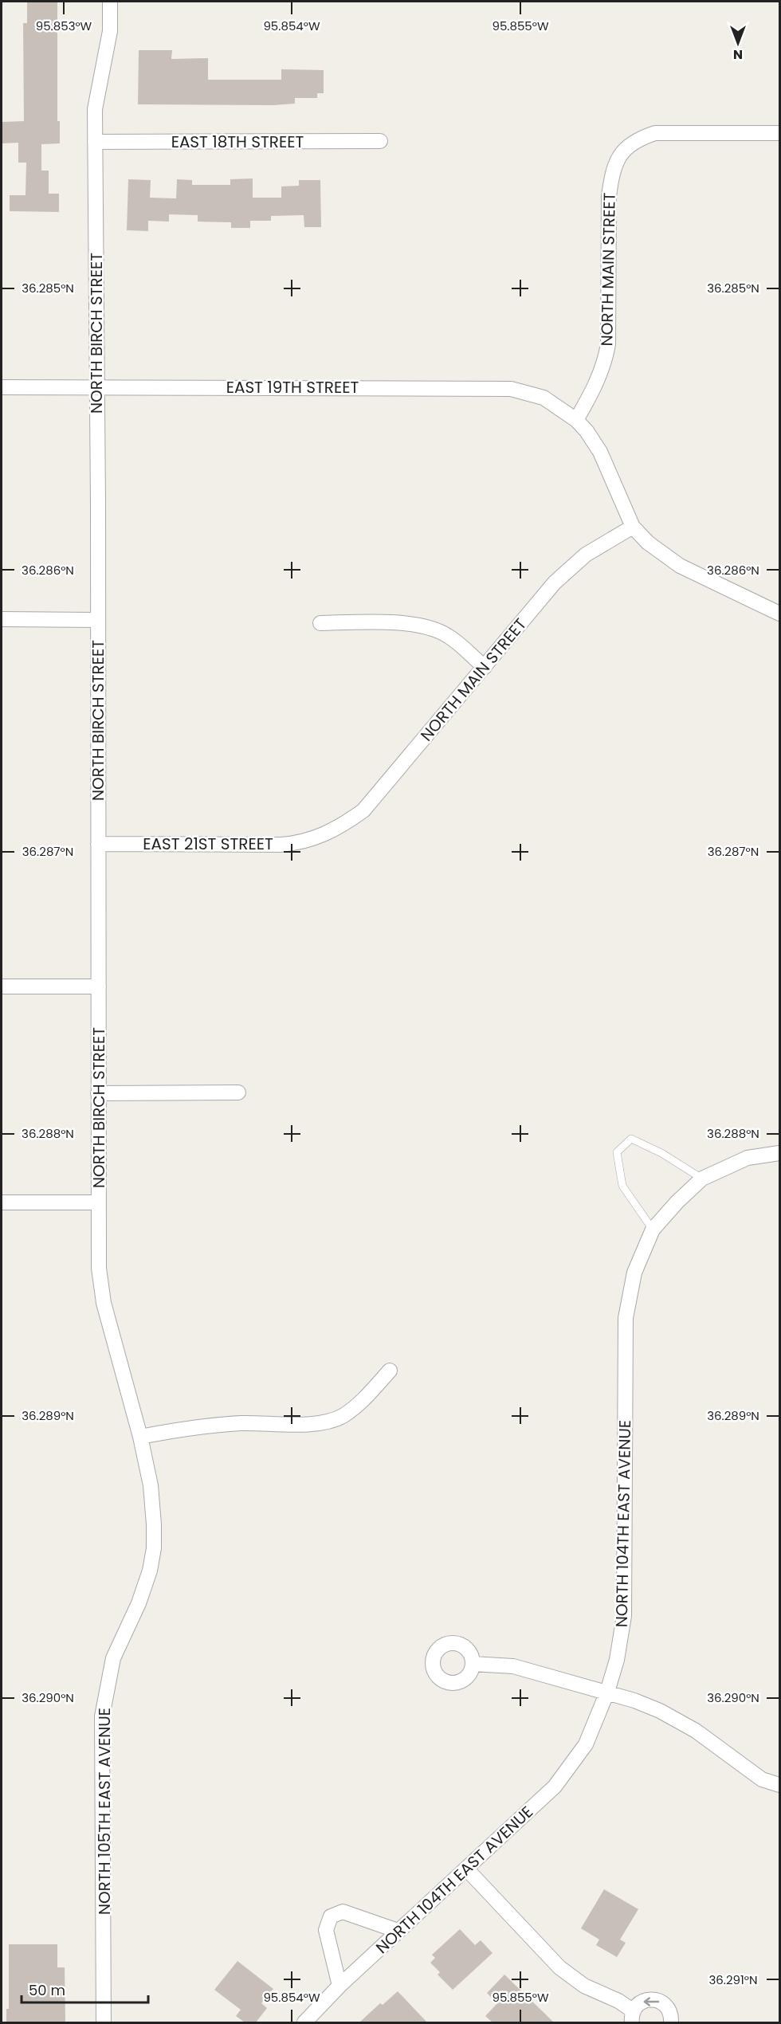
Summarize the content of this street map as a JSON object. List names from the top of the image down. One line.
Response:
{"streets":{"street":["EAST 18TH STREET","NORTH MAIN STREET","NORTH BIRCH STREET","EAST 19TH STREET","EAST 21ST STREET","NORTH 104TH EAST AVENUE","NORTH 105TH EAST AVENUE"]},"crossings":[["EAST 18TH STREET","NORTH BIRCH STREET"],["NORTH MAIN STREET","EAST 19TH STREET"],["NORTH MAIN STREET","EAST 21ST STREET"],["NORTH BIRCH STREET","EAST 19TH STREET"],["NORTH BIRCH STREET","EAST 21ST STREET"],["NORTH BIRCH STREET","NORTH 105TH EAST AVENUE"]],"scale_bar":"50 m","north":"bottom","coordinates":["95.853°W","95.854°W","95.855°W","36.285°N","36.286°N","36.287°N","36.288°N","36.289°N","36.290°N","36.291°N"]}
